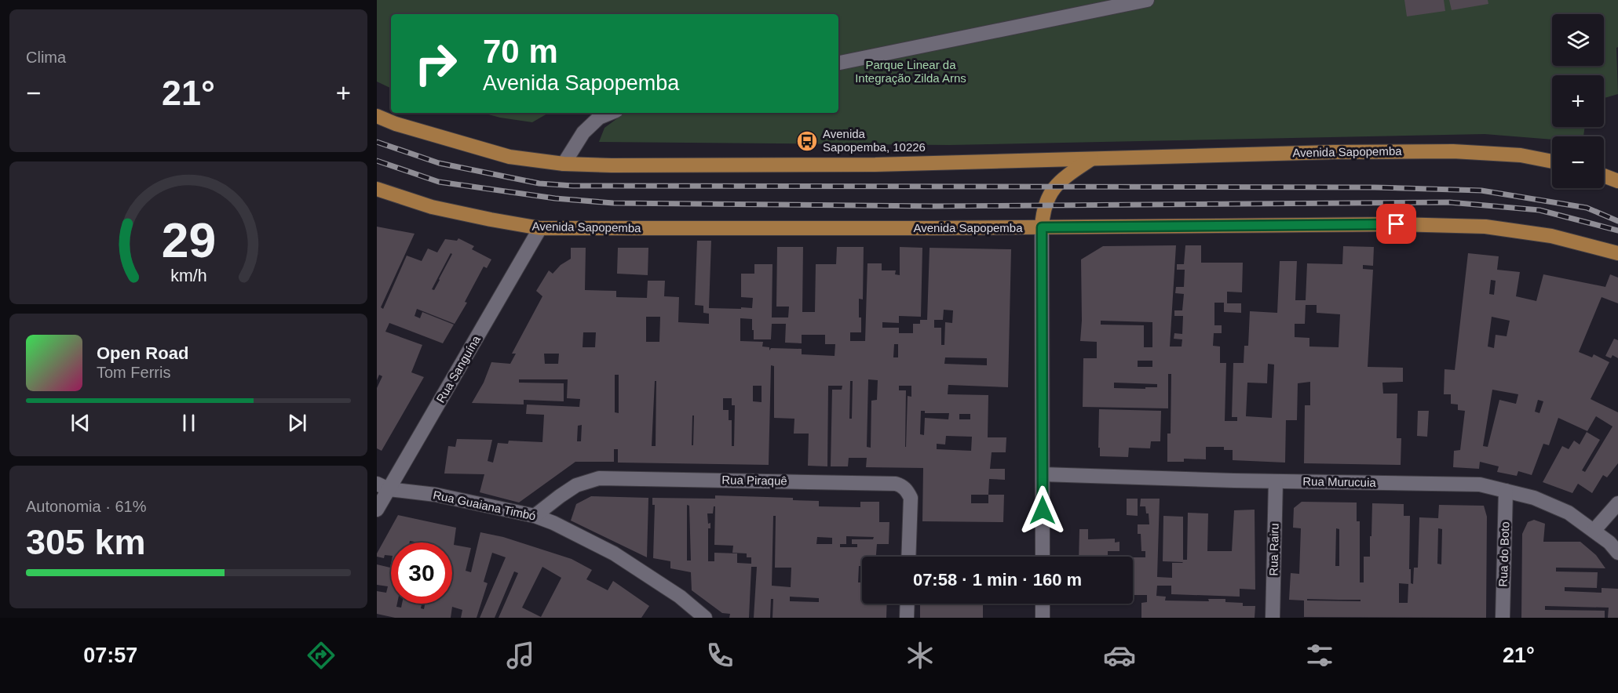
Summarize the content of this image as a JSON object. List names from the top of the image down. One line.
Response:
{"streets":{"main road":["Avenida Sapopemba"],"street":["Rua Sanguína","Rua Piraquê","Rua Murucuia","Rua Guaiana Timbó","Rua Rairu","Rua do Boto"]},"crossings":[["Avenida Sapopemba","Rua Sanguína"],["Rua Sanguína","Rua Guaiana Timbó"],["Rua Piraquê","Rua Guaiana Timbó"],["Rua Murucuia","Rua Rairu"],["Rua Murucuia","Rua do Boto"]],"parks":["Parque Linear da Integração Zilda Arns"],"places":{"bus stop":["Avenida Sapopemba, 10226"]},"page":{"tile":["Clima",["Autonomia · 61%","305 km"]],"map_buttons":["+","−"],"turn":["70 m","Avenida Sapopemba"],"heat":["−","21°","+"],"song":["Open Road","Tom Ferris"],"limit":"30","trip":"07:58 · 1 min · 160 m","tabs":["07:57","21°"],"gauge":["29","km/h"]}}
